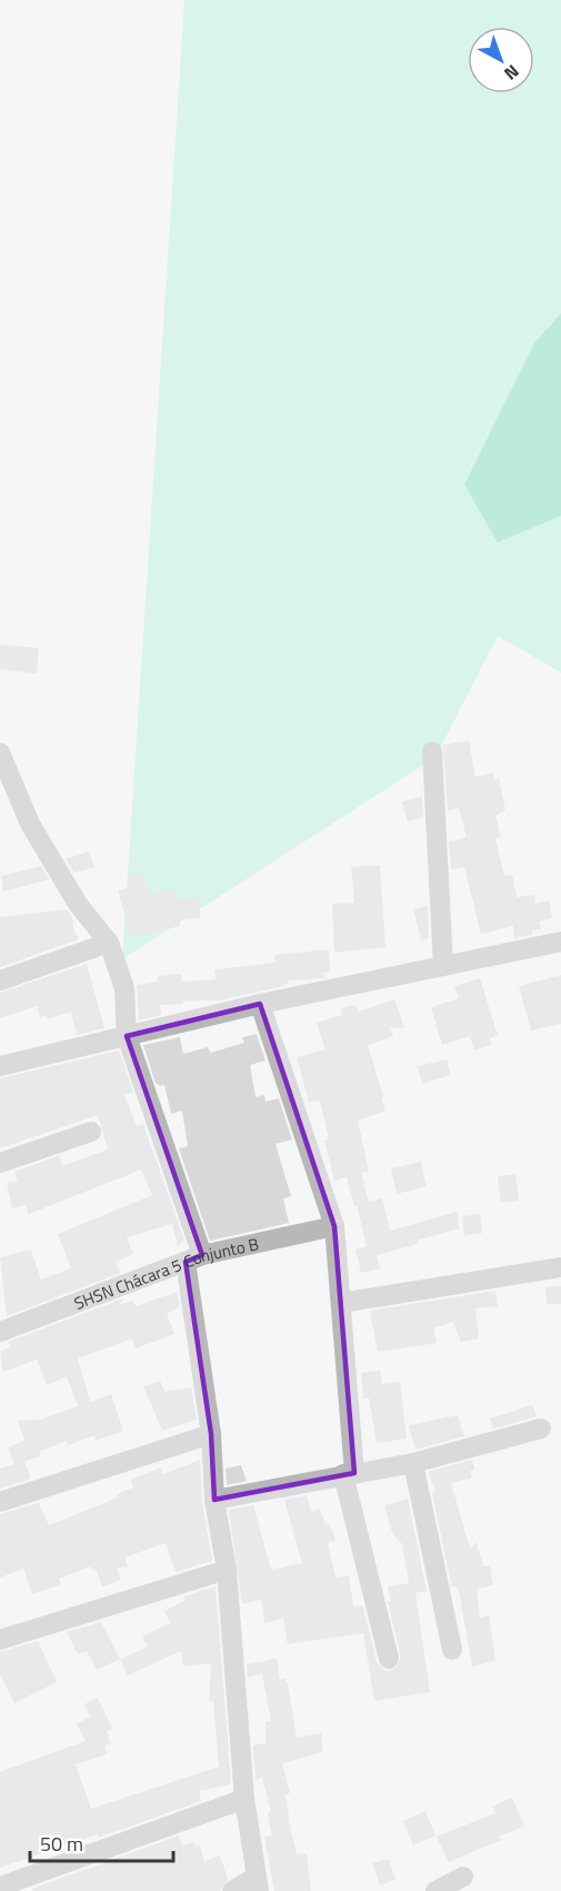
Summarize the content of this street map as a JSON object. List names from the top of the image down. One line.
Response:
{"streets":{"street":["SHSN Chácara 5 Conjunto B"]},"scale_bar":"50 m","north":"bottom right"}
